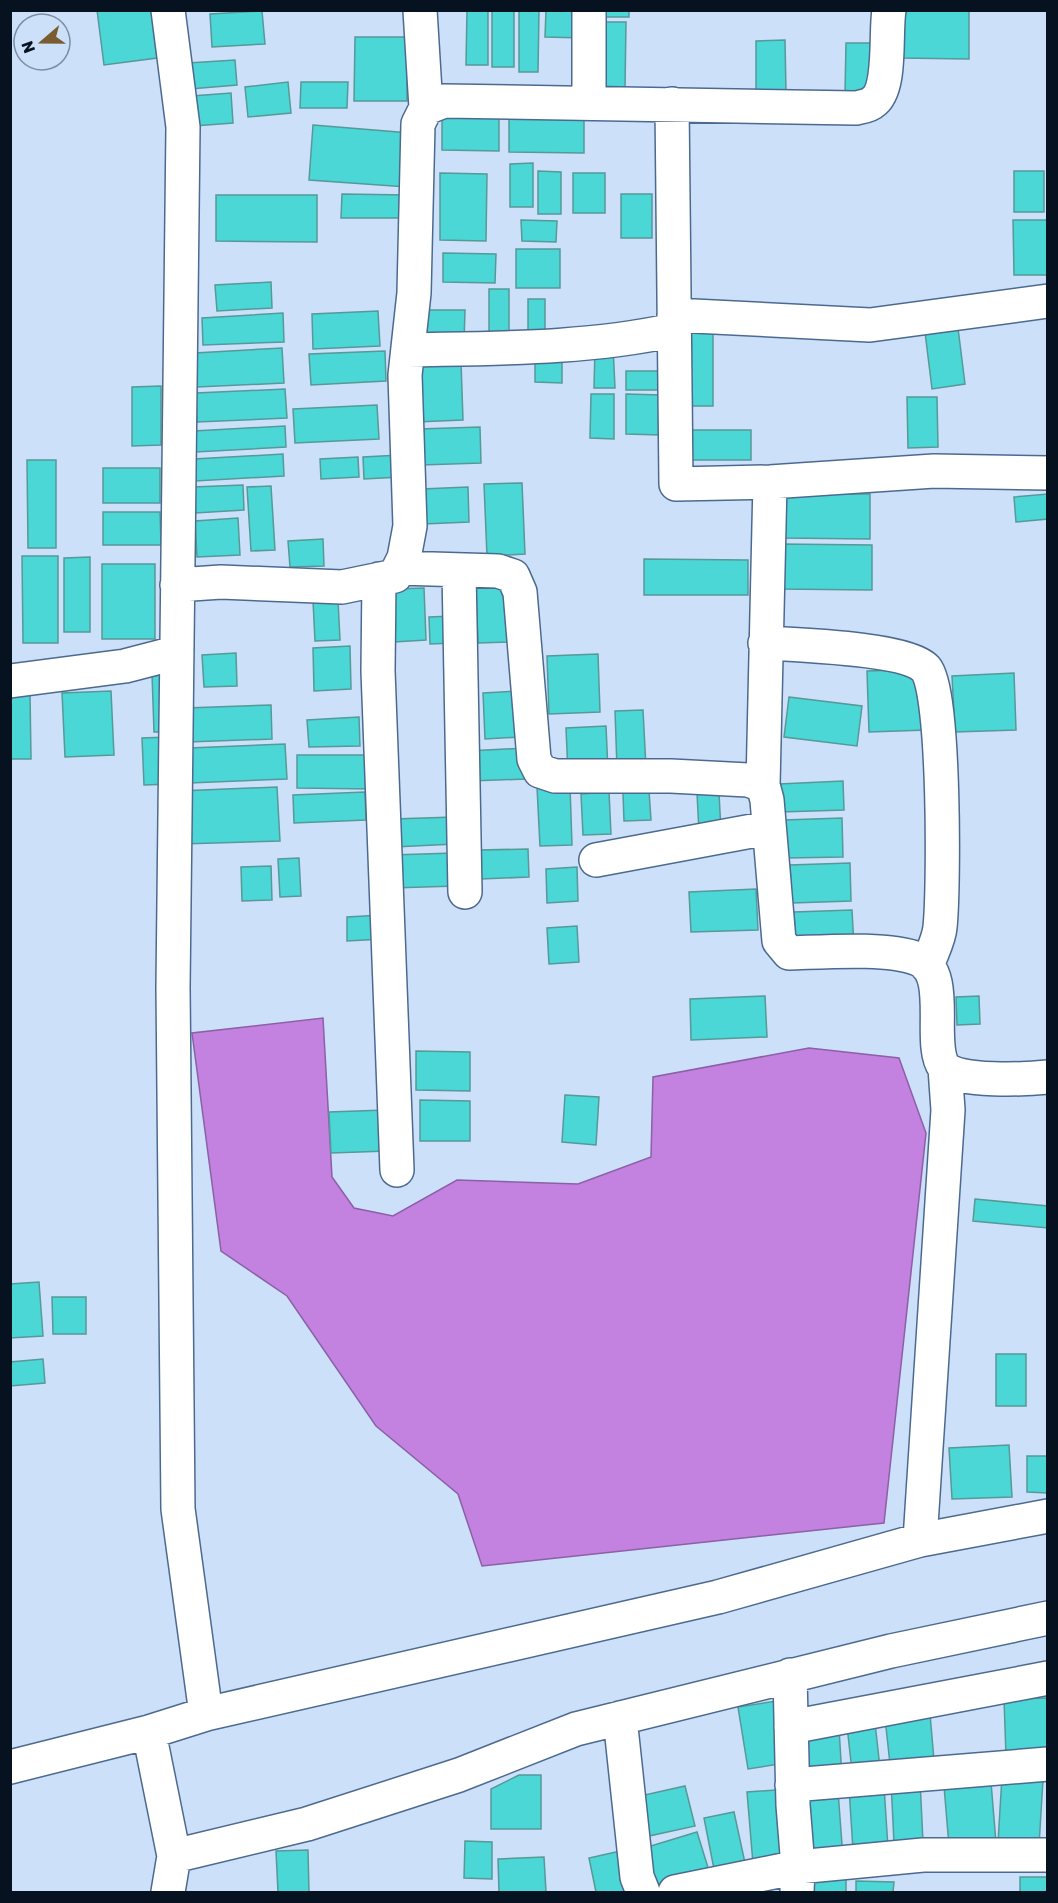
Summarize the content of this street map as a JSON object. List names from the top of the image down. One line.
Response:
{"north":"left"}
